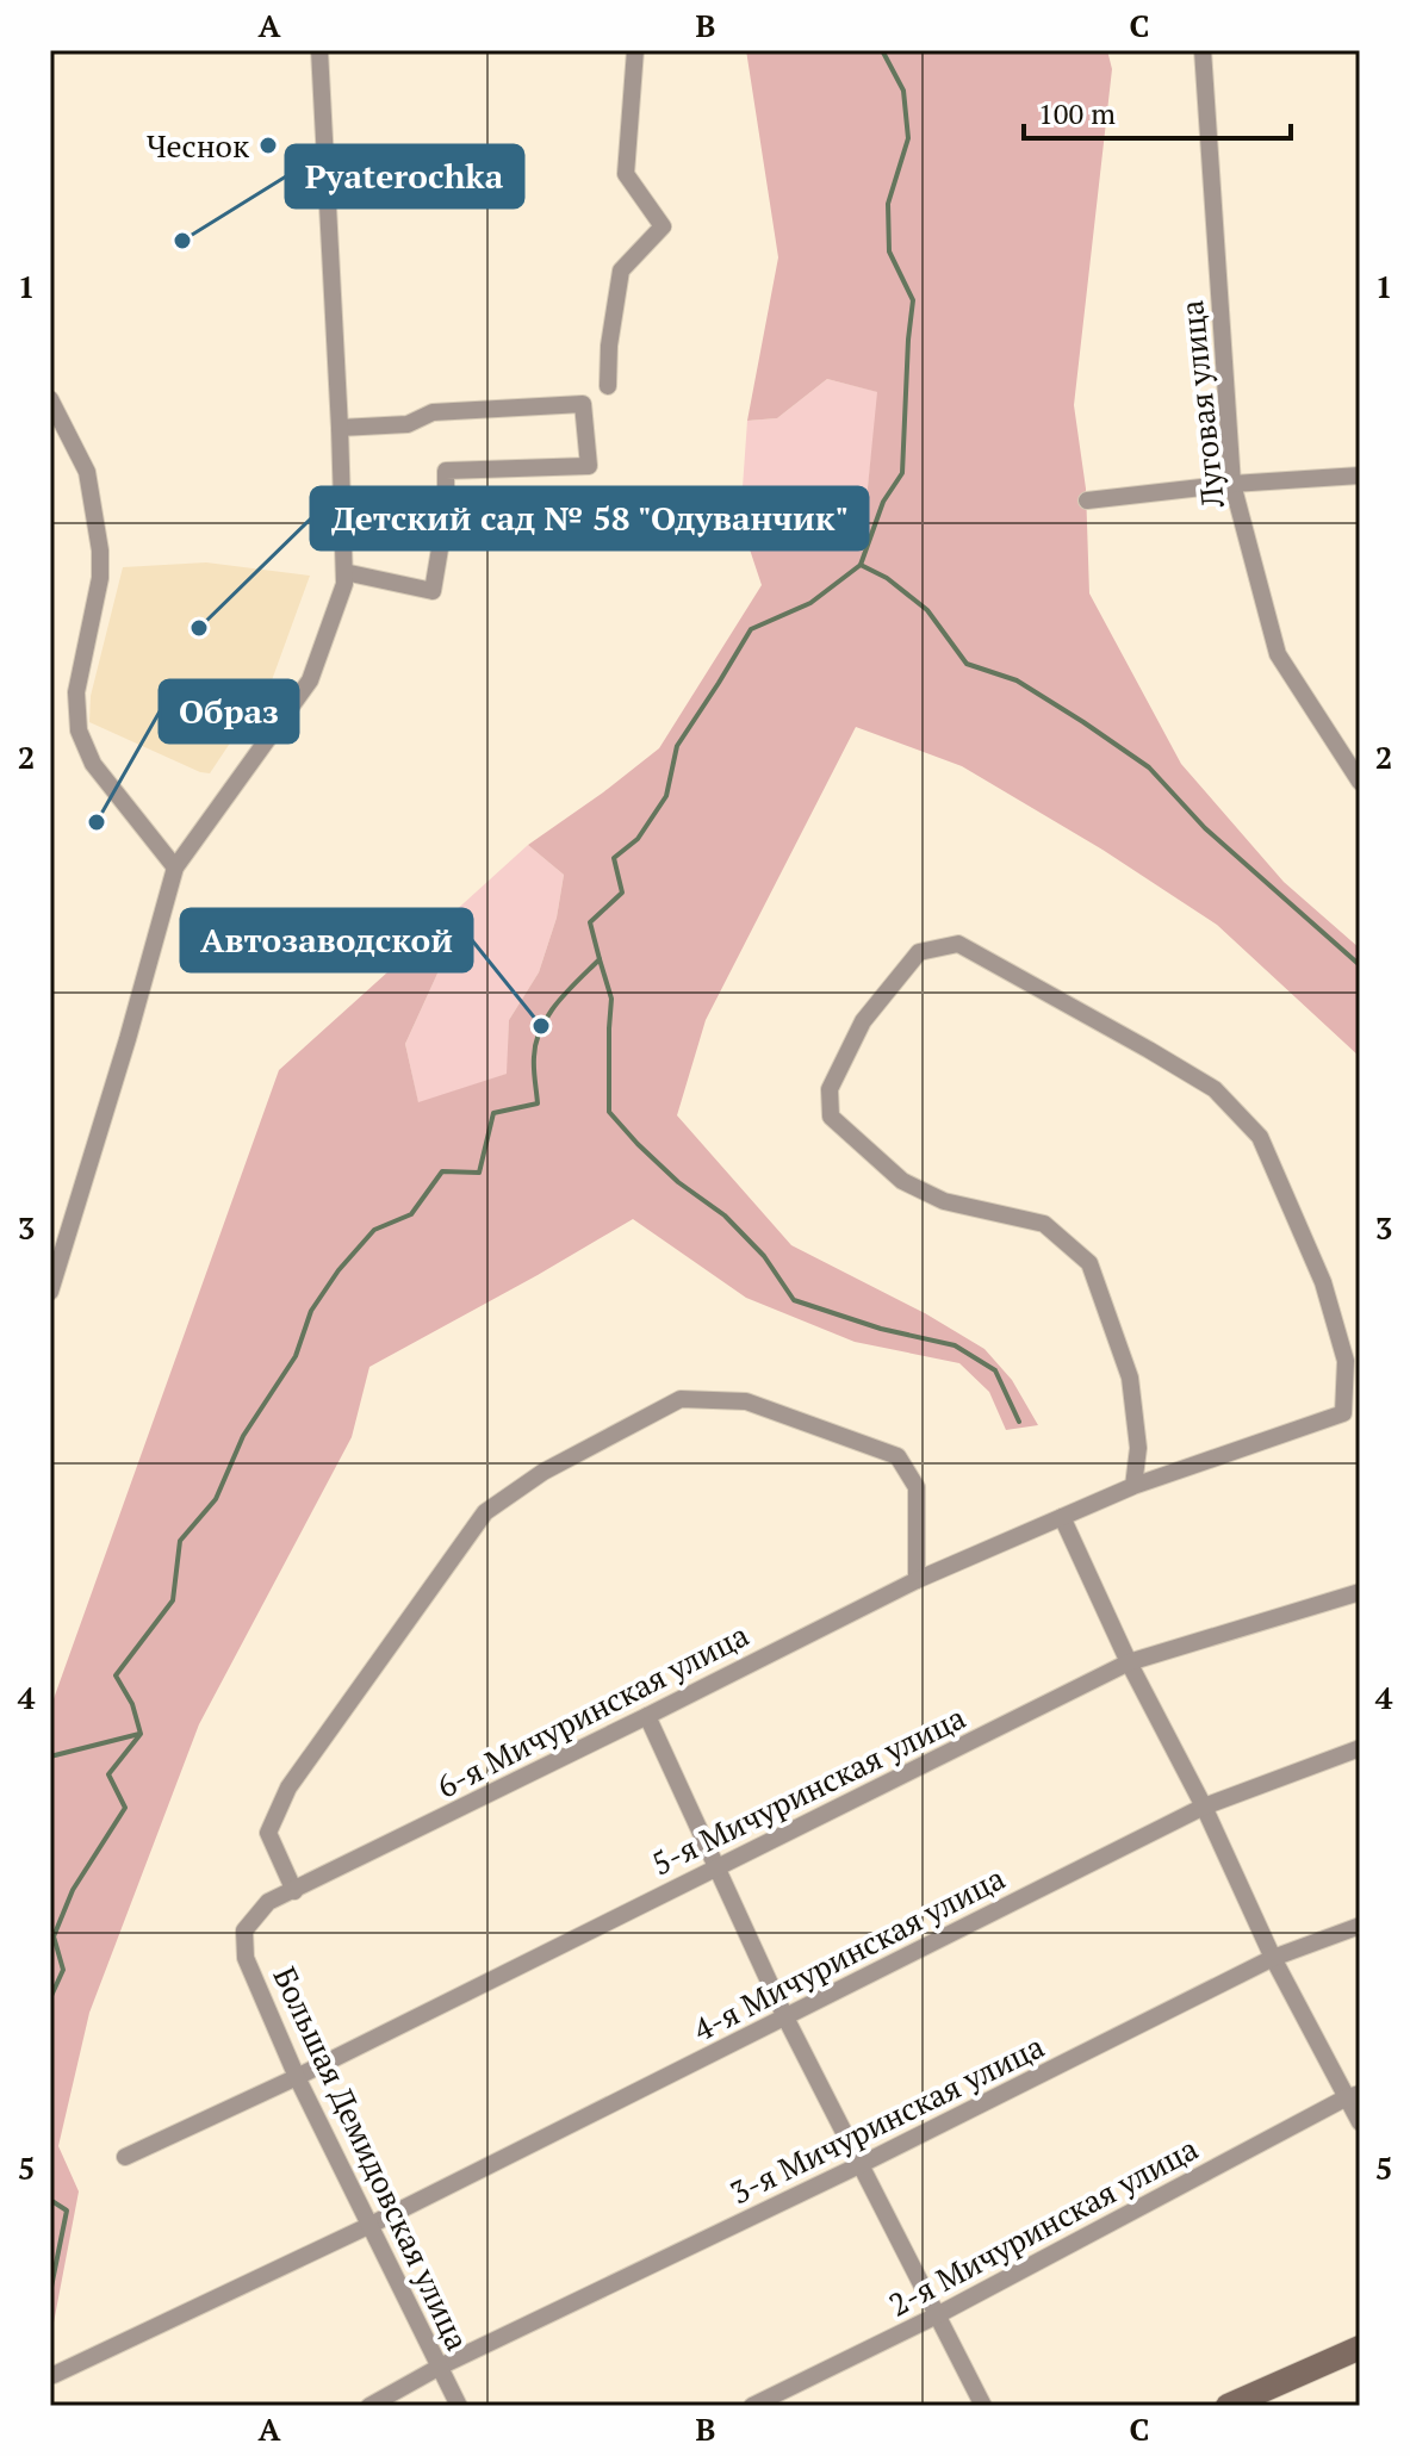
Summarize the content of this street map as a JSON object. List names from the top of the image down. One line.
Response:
{"streets":{"street":["Луговая улица","6-я Мичуринская улица","5-я Мичуринская улица","4-я Мичуринская улица","3-я Мичуринская улица","Большая Демидовская улица","2-я Мичуринская улица"]},"crossings":[["6-я Мичуринская улица","Большая Демидовская улица"],["5-я Мичуринская улица","Большая Демидовская улица"],["4-я Мичуринская улица","Большая Демидовская улица"],["3-я Мичуринская улица","Большая Демидовская улица"]],"places":["Чеснок","Pyaterochka","Детский сад № 58 \"Одуванчик\"","Образ","Автозаводской"],"scale_bar":"100 m","grid":{"columns":["A","B","C"],"rows":["1","2","3","4","5"]}}
